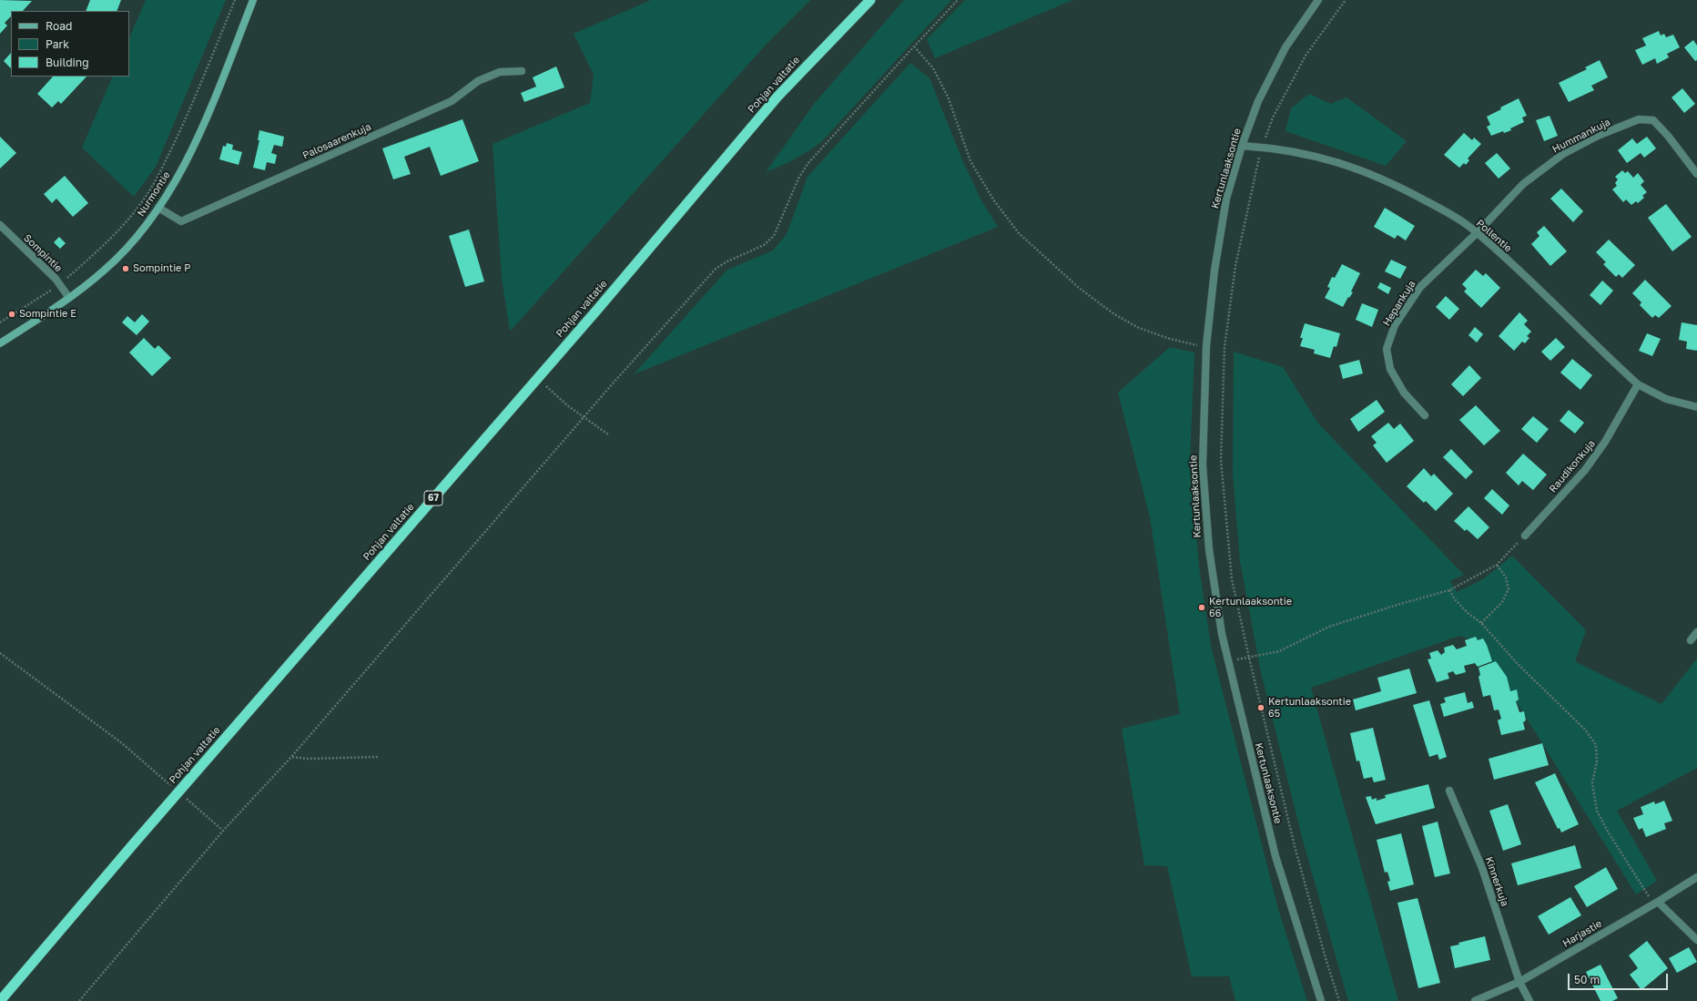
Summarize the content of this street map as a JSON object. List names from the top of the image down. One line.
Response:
{"streets":{"highway":["Pohjan valtatie","67"],"main road":["Nurmontie"],"street":["Hummankuja","Palosaarenkuja","Kertunlaaksontie","Pollentie","Sompintie","Hepankuja","Raudikonkuja","Kinnerkuja","Harjastie"]},"crossings":[["Hummankuja","Pollentie"],["Hummankuja","Hepankuja"],["Palosaarenkuja","Nurmontie"],["Kertunlaaksontie","Pollentie"],["Nurmontie","Sompintie"],["Pollentie","Hepankuja"],["Pollentie","Raudikonkuja"],["Kinnerkuja","Harjastie"]],"places":["Sompintie P","Sompintie E","Kertunlaaksontie 66","Kertunlaaksontie 65"],"legend":["Road","Park","Building"],"scale_bar":"50 m"}
